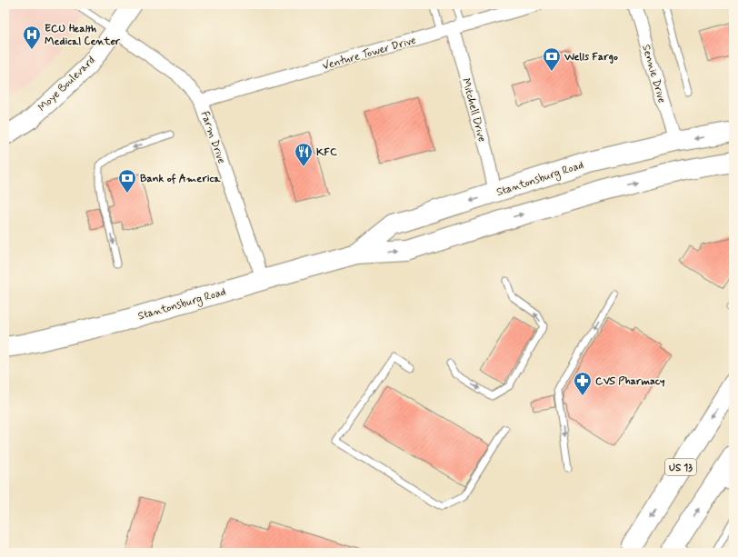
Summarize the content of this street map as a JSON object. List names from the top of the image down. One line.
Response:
{"streets":{"main road":["Stantonsburg Road","US 13"],"street":["Venture Tower Drive","Sennie Drive","Moye Boulevard","Mitchell Drive","Farm Drive"]},"crossings":[["Venture Tower Drive","Mitchell Drive"],["Venture Tower Drive","Farm Drive"],["Sennie Drive","Stantonsburg Road"],["Moye Boulevard","Farm Drive"],["Mitchell Drive","Stantonsburg Road"],["Farm Drive","Stantonsburg Road"]],"places":{"hospital":["ECU Health Medical Center"],"bank":["Wells Fargo","Bank of America"],"restaurant":["KFC"],"pharmacy":["CVS Pharmacy"]}}
